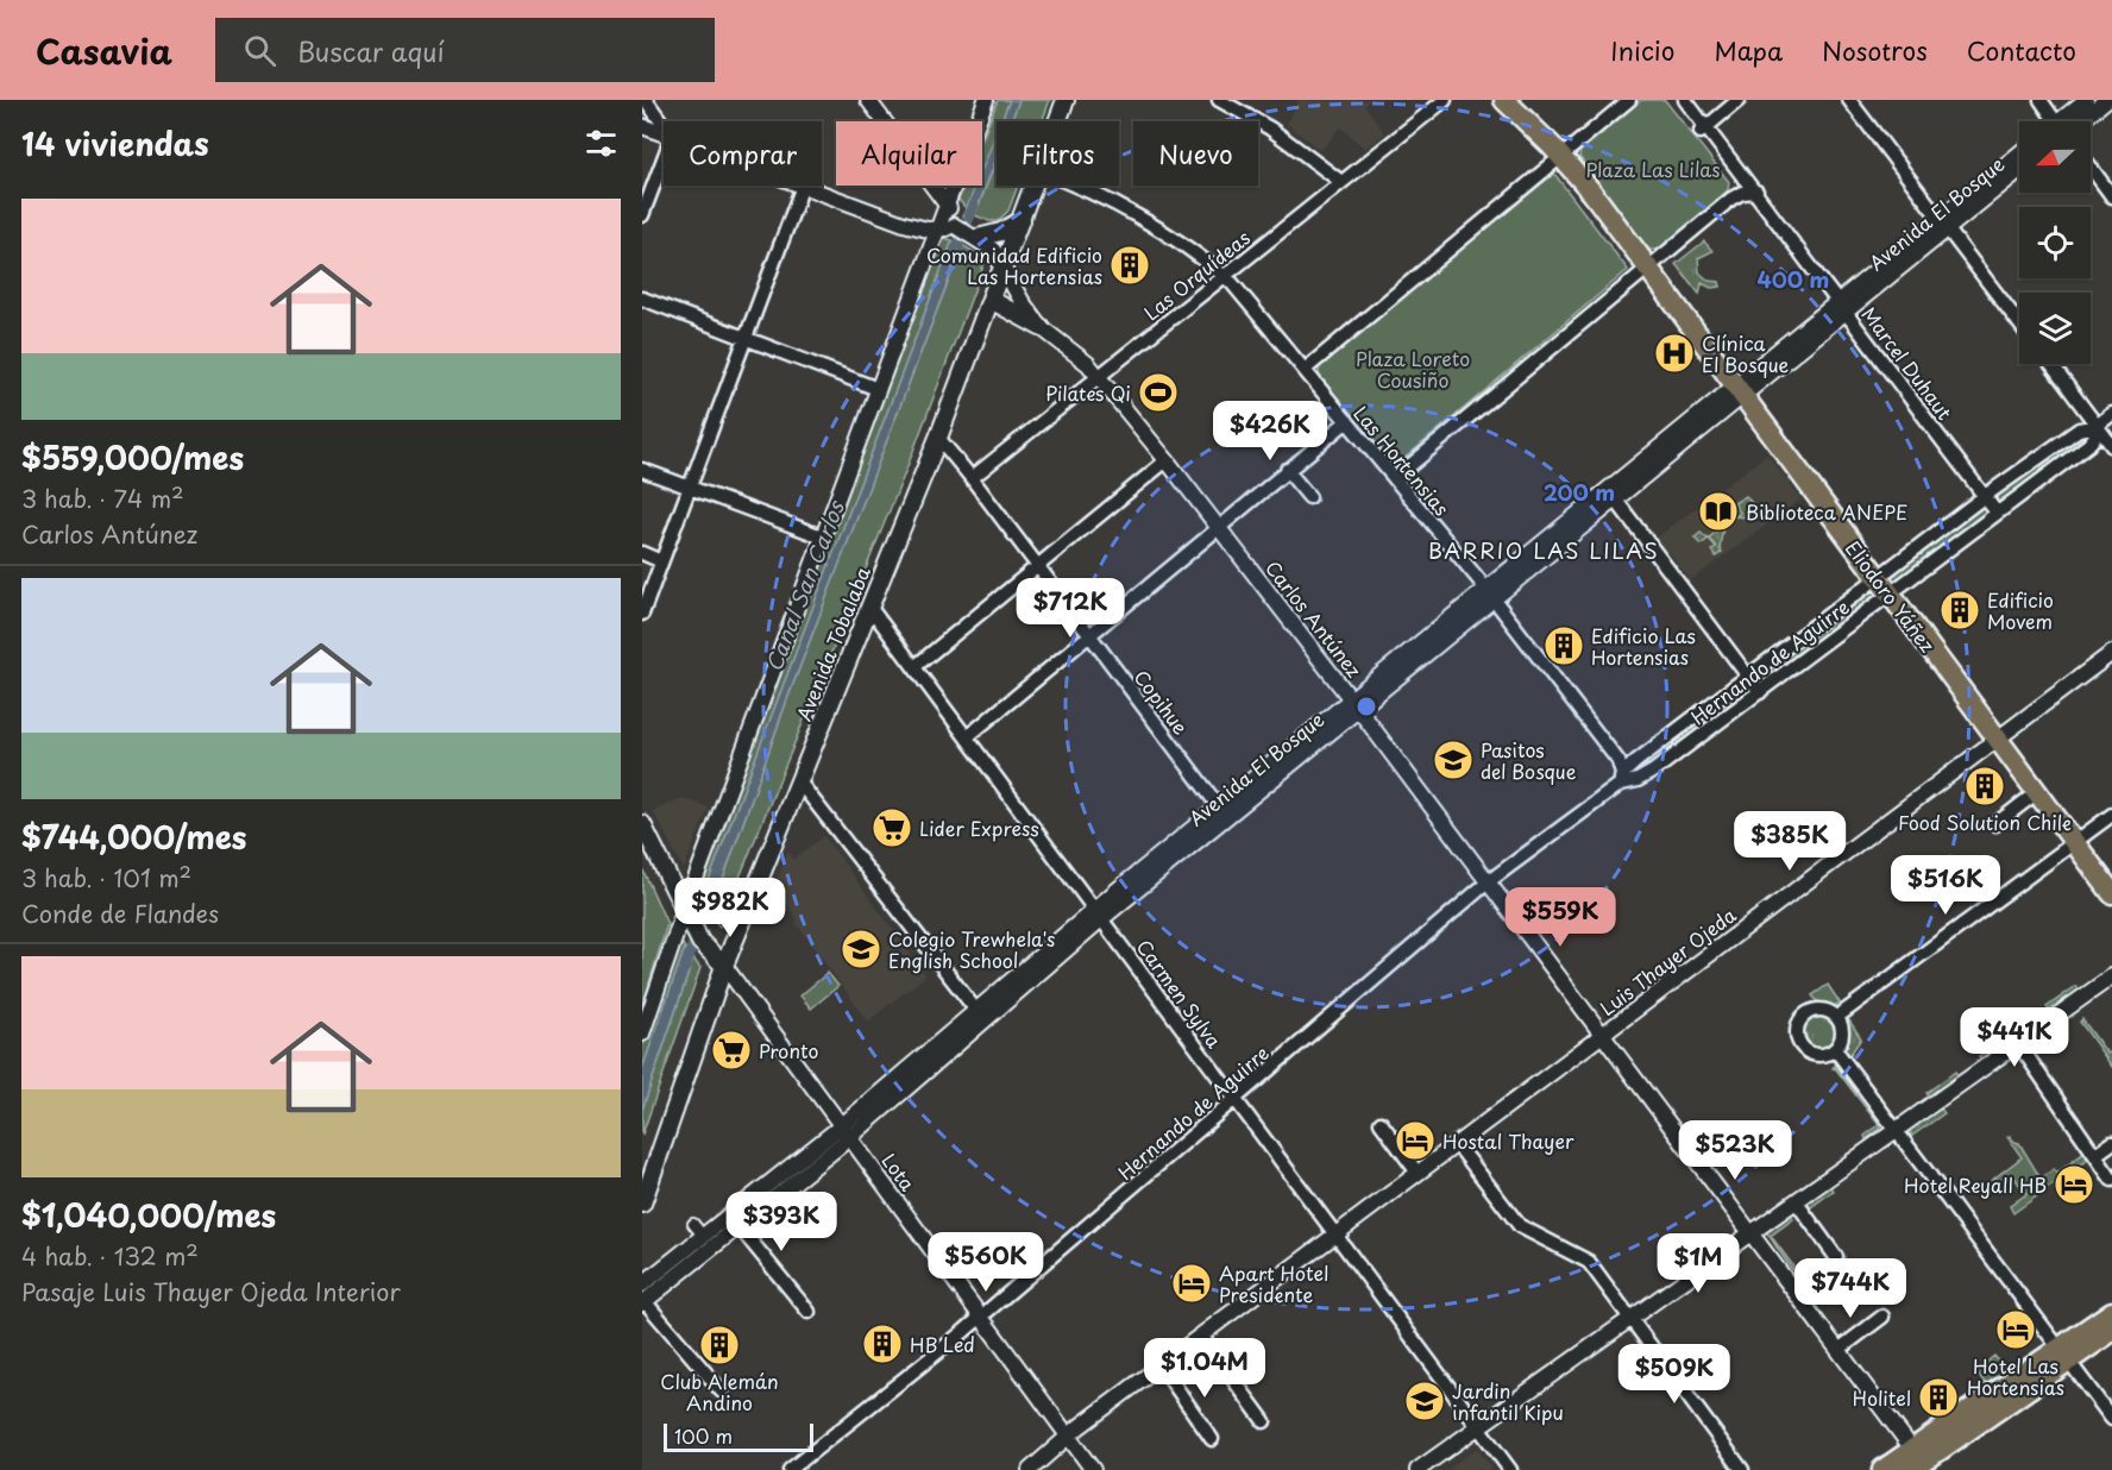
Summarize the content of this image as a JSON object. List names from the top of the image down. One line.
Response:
{"streets":{"main road":["Eliodoro Yáñez","Avenida Tobalaba","Lota"],"street":["Avenida El Bosque","Las Orquídeas","Marcel Duhaut","Las Hortensias","Carlos Antúnez","Hernando de Aguirre","Copihue","Luis Thayer Ojeda","Carmen Sylva"]},"crossings":[["Avenida El Bosque","Marcel Duhaut"],["Avenida El Bosque","Las Hortensias"],["Avenida El Bosque","Eliodoro Yáñez"],["Avenida El Bosque","Carlos Antúnez"],["Avenida El Bosque","Copihue"],["Avenida El Bosque","Carmen Sylva"],["Avenida El Bosque","Lota"],["Las Orquídeas","Las Hortensias"],["Las Orquídeas","Carlos Antúnez"],["Las Orquídeas","Copihue"],["Marcel Duhaut","Hernando de Aguirre"],["Las Hortensias","Hernando de Aguirre"],["Eliodoro Yáñez","Hernando de Aguirre"],["Eliodoro Yáñez","Luis Thayer Ojeda"],["Carlos Antúnez","Avenida Tobalaba"],["Carlos Antúnez","Hernando de Aguirre"],["Carlos Antúnez","Luis Thayer Ojeda"],["Avenida Tobalaba","Copihue"],["Avenida Tobalaba","Carmen Sylva"],["Avenida Tobalaba","Lota"],["Hernando de Aguirre","Carmen Sylva"],["Hernando de Aguirre","Lota"],["Luis Thayer Ojeda","Carmen Sylva"],["Luis Thayer Ojeda","Lota"]],"districts":["BARRIO LAS LILAS"],"water":["Canal San Carlos"],"parks":["Plaza Las Lilas","Plaza Loreto Cousiño"],"places":{"building":["Comunidad Edificio Las Hortensias","Edificio Movem","Edificio Las Hortensias","Food Solution Chile","HB Led","Club Alemán Andino","Holitel"],"hospital":["Clínica El Bosque"],"sports":["Pilates Qi"],"library":["Biblioteca ANEPE"],"school or university":["Pasitos del Bosque","Colegio Trewhela's English School","Jardin infantil Kipu"],"supermarket":["Lider Express","Pronto"],"hotel":["Hostal Thayer","Hotel Reyall HB","Apart Hotel Presidente","Hotel Las Hortensias"]},"scale_bar":"100 m","north":"left","page":{"header":"Casavia","search":"Buscar aquí","nav":["Inicio","Mapa","Nosotros","Contacto"],"heading":"14 viviendas","chip":["Comprar","Alquilar","Filtros","Nuevo"],"list":[{"name":"$559,000/mes","note":"3 hab. · 74 m² · Carlos Antúnez"},{"name":"$744,000/mes","note":"3 hab. · 101 m² · Conde de Flandes"},{"name":"$1,040,000/mes","note":"4 hab. · 132 m² · Pasaje Luis Thayer Ojeda Interior"}],"price":["$426K","$712K","$385K","$516K","$982K","$559K","$441K","$523K","$393K","$560K","$1M","$744K","$1.04M","$509K"],"scale":"100 m"},"rings":["400 m","200 m"]}
